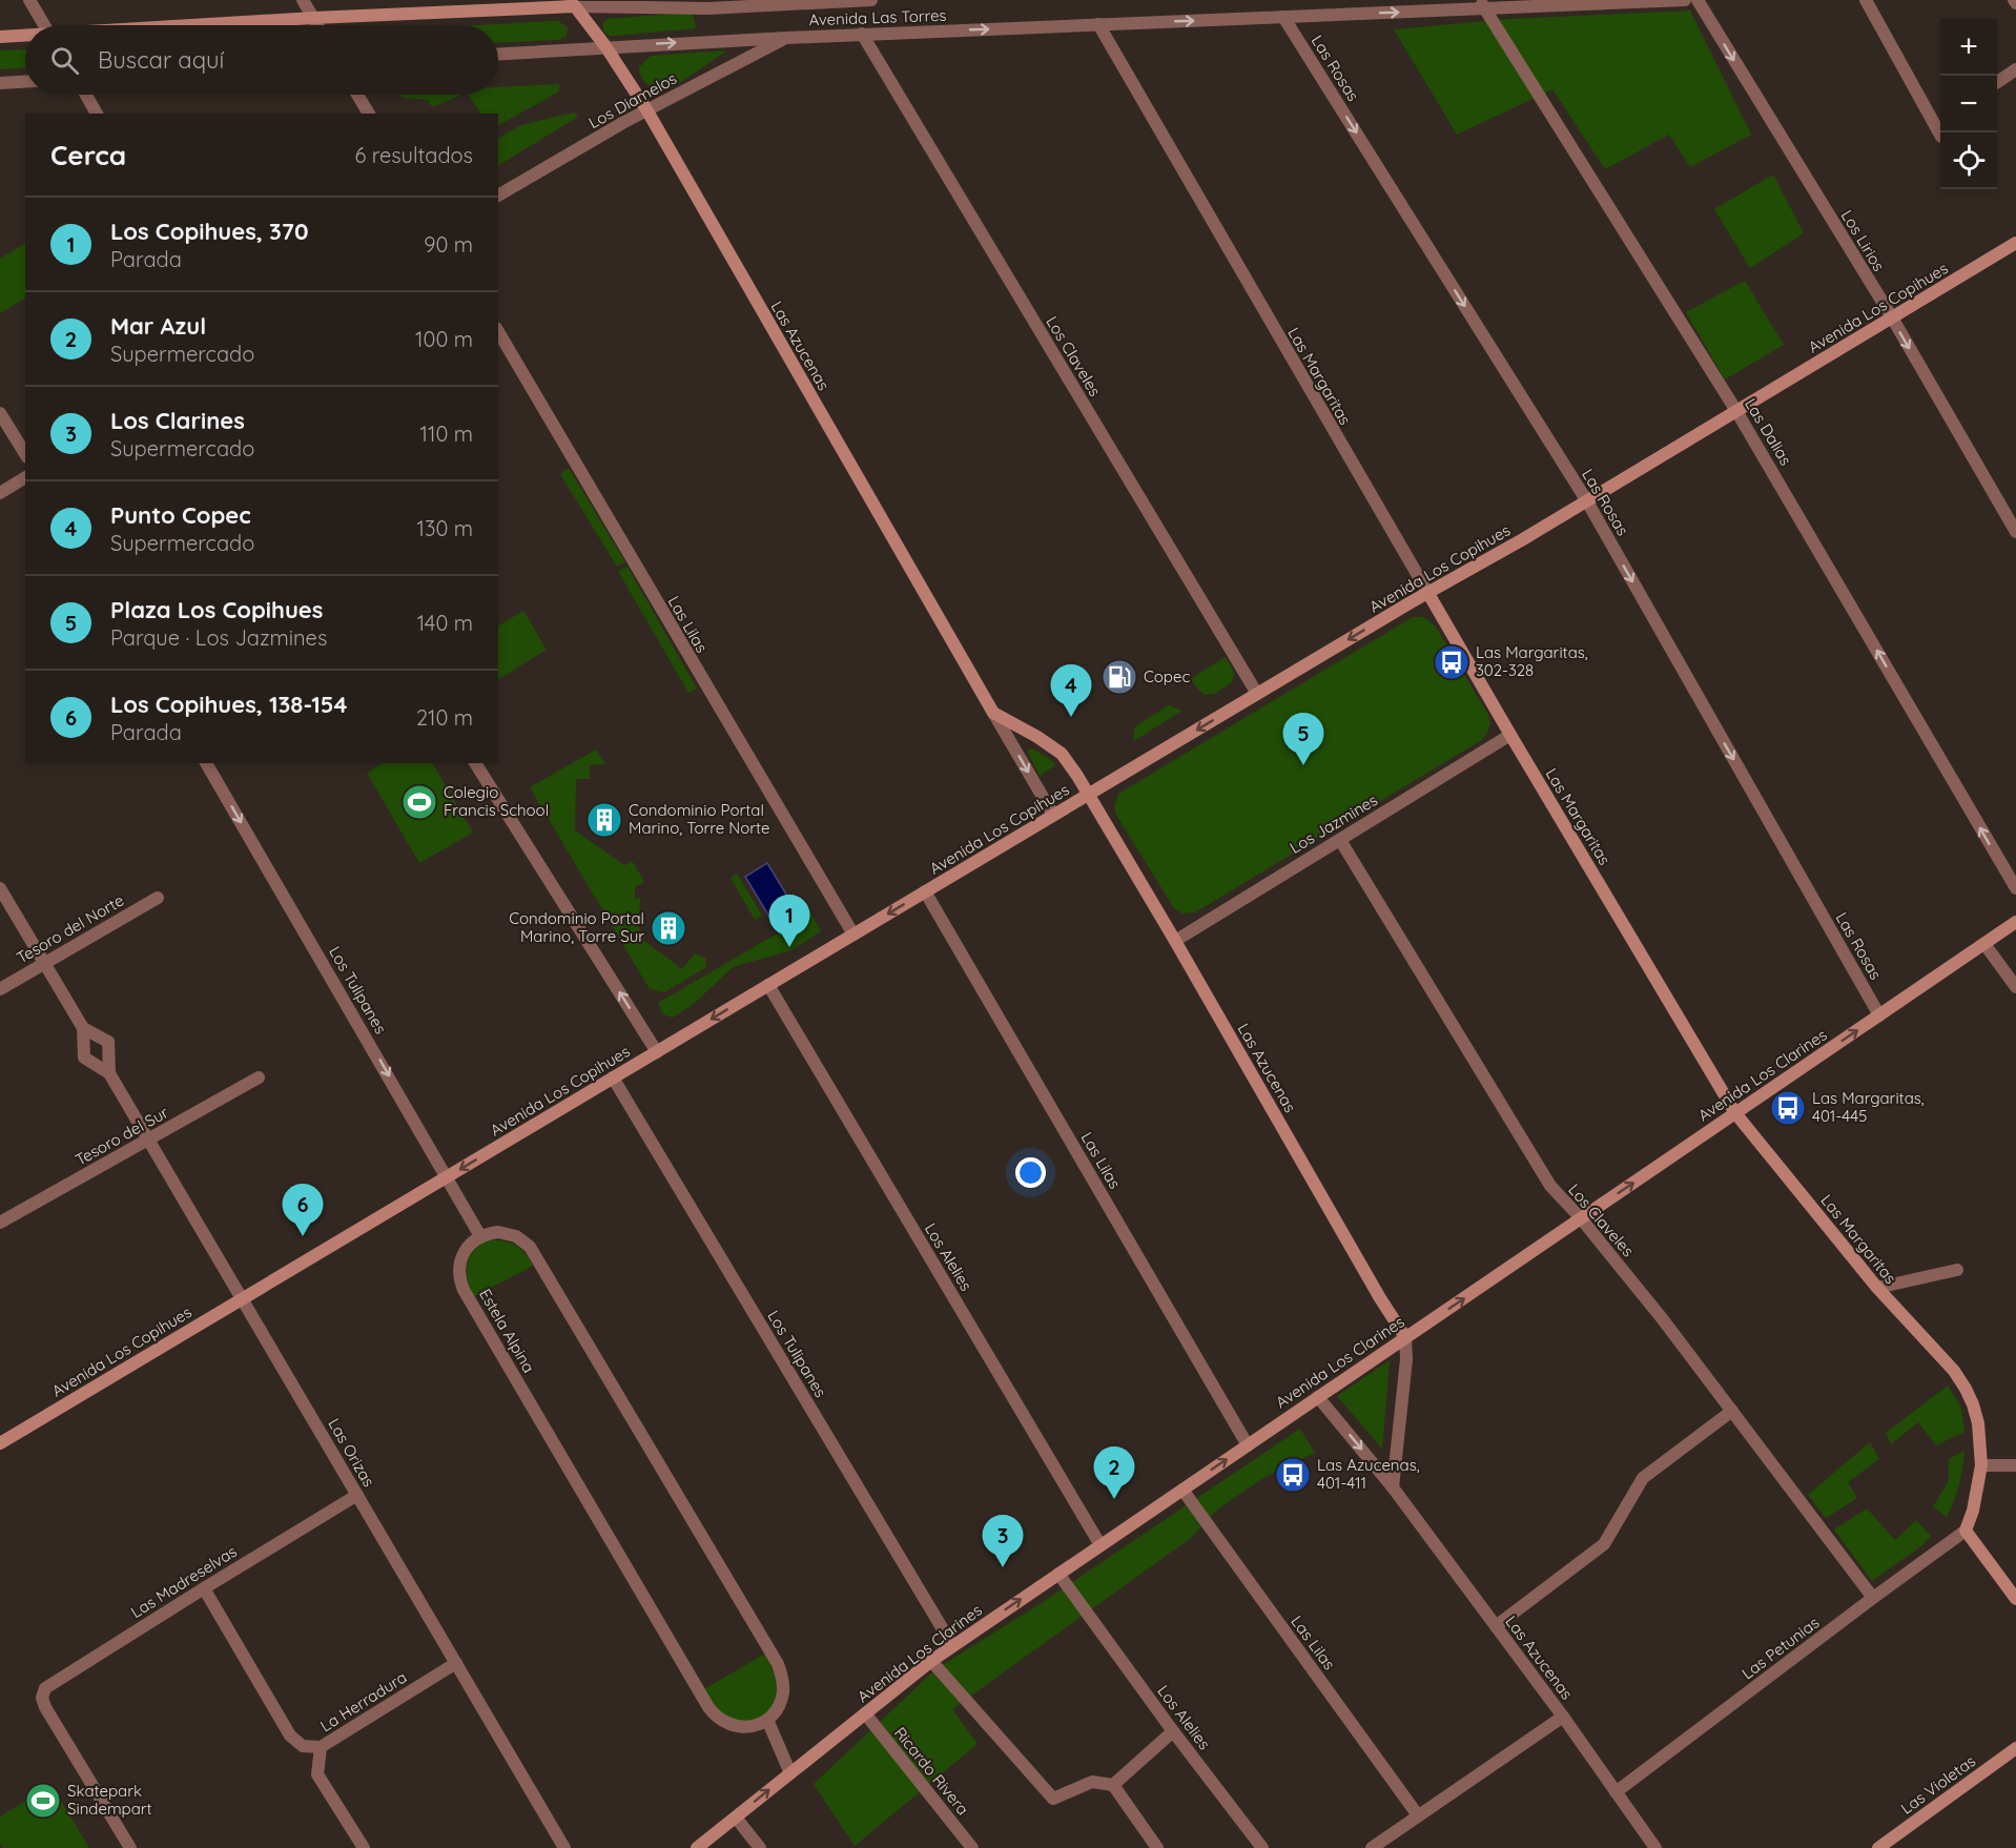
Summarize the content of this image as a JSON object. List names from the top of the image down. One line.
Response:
{"streets":{"main road":["Avenida Las Torres","Avenida Los Copihues","Las Azucenas","Las Margaritas","Avenida Los Clarines","Las Violetas"],"street":["Las Rosas","Los Diamelos","Los Lirios","Los Claveles","Las Dalias","Las Lilas","Los Jazmines","Tesoro del Norte","Los Tulipanes","Tesoro del Sur","Los Alelies","Estela Alpina","Las Orizas","Las Madreselvas","Las Petunias","La Herradura","Ricardo Rivera"]},"crossings":[["Avenida Las Torres","Las Rosas"],["Avenida Las Torres","Los Diamelos"],["Avenida Las Torres","Las Azucenas"],["Avenida Las Torres","Los Claveles"],["Avenida Las Torres","Las Margaritas"],["Avenida Las Torres","Las Dalias"],["Las Rosas","Avenida Los Copihues"],["Las Rosas","Avenida Los Clarines"],["Los Diamelos","Las Azucenas"],["Los Lirios","Avenida Los Copihues"],["Avenida Los Copihues","Las Azucenas"],["Avenida Los Copihues","Los Claveles"],["Avenida Los Copihues","Las Margaritas"],["Avenida Los Copihues","Las Dalias"],["Avenida Los Copihues","Las Lilas"],["Avenida Los Copihues","Los Tulipanes"],["Avenida Los Copihues","Los Alelies"],["Avenida Los Copihues","Las Orizas"],["Las Azucenas","Los Jazmines"],["Las Azucenas","Avenida Los Clarines"],["Las Azucenas","Las Petunias"],["Los Claveles","Los Jazmines"],["Los Claveles","Avenida Los Clarines"],["Los Claveles","Las Petunias"],["Las Margaritas","Los Jazmines"],["Las Margaritas","Avenida Los Clarines"],["Las Margaritas","Las Petunias"],["Las Lilas","Avenida Los Clarines"],["Tesoro del Norte","Las Orizas"],["Los Tulipanes","Avenida Los Clarines"],["Los Tulipanes","Estela Alpina"],["Avenida Los Clarines","Los Alelies"],["Avenida Los Clarines","Ricardo Rivera"],["Tesoro del Sur","Las Orizas"],["Las Orizas","Las Madreselvas"],["Las Orizas","La Herradura"]],"one_way":["Avenida Las Torres","Las Rosas","Los Lirios","Las Dalias","Los Tulipanes","Avenida Los Clarines"],"places":{"bus stop":["Las Margaritas, 302-328","Las Margaritas, 401-445","Las Azucenas, 401-411"],"fuel station":["Copec"],"sports":["Colegio Francis School","Skatepark Sindempart"],"building":["Condominio Portal Marino, Torre Norte","Condominio Portal Marino, Torre Sur"]},"page":{"map_buttons":["+","−"],"search":"Buscar aquí","heading":["Cerca","6 resultados"],"list":[{"mark":"1","name":"Los Copihues, 370","note":"Parada","value":"90 m"},{"mark":"2","name":"Mar Azul","note":"Supermercado","value":"100 m"},{"mark":"3","name":"Los Clarines","note":"Supermercado","value":"110 m"},{"mark":"4","name":"Punto Copec","note":"Supermercado","value":"130 m"},{"mark":"5","name":"Plaza Los Copihues","note":"Parque · Los Jazmines","value":"140 m"},{"mark":"6","name":"Los Copihues, 138-154","note":"Parada","value":"210 m"}],"pins":["4","5","1","6","2","3"]}}
